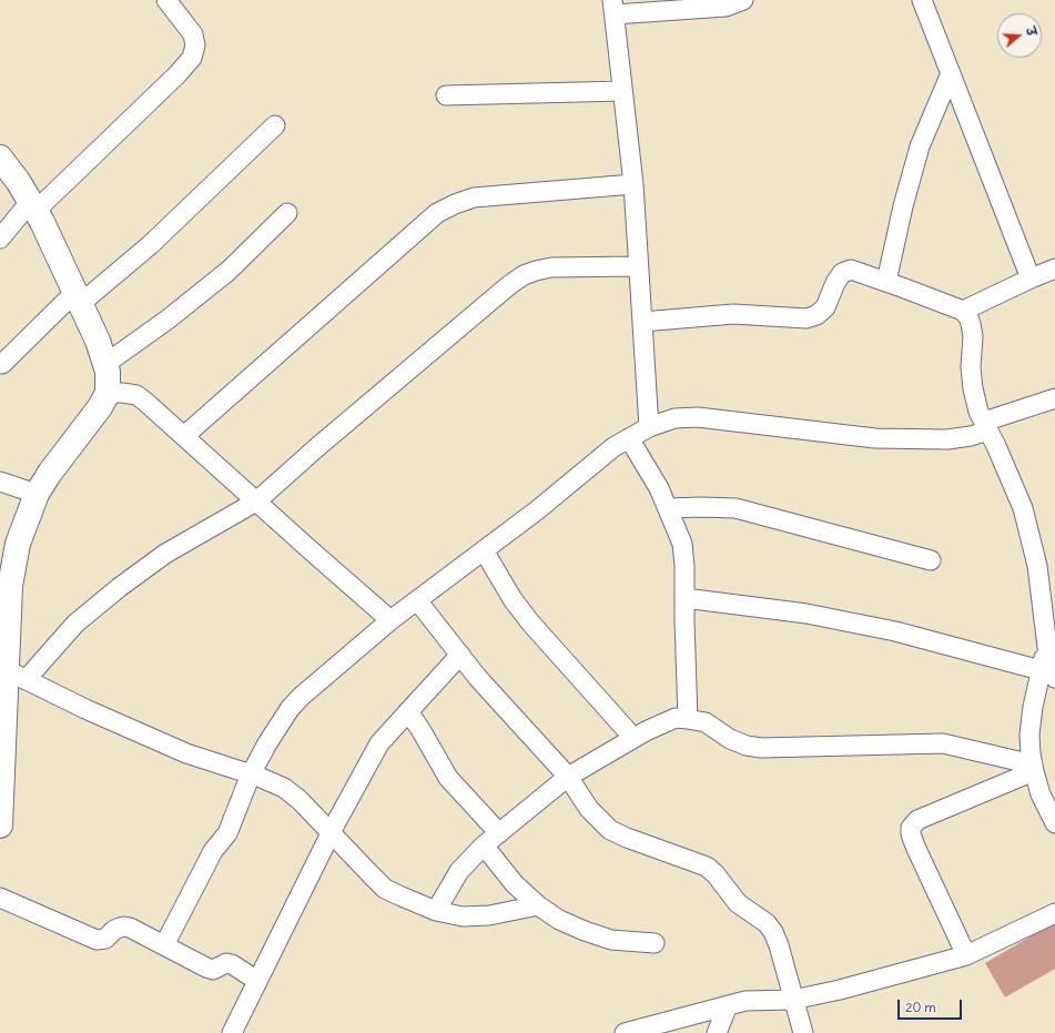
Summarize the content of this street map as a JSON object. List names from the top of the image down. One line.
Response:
{"scale_bar":"20 m","north":"right"}
